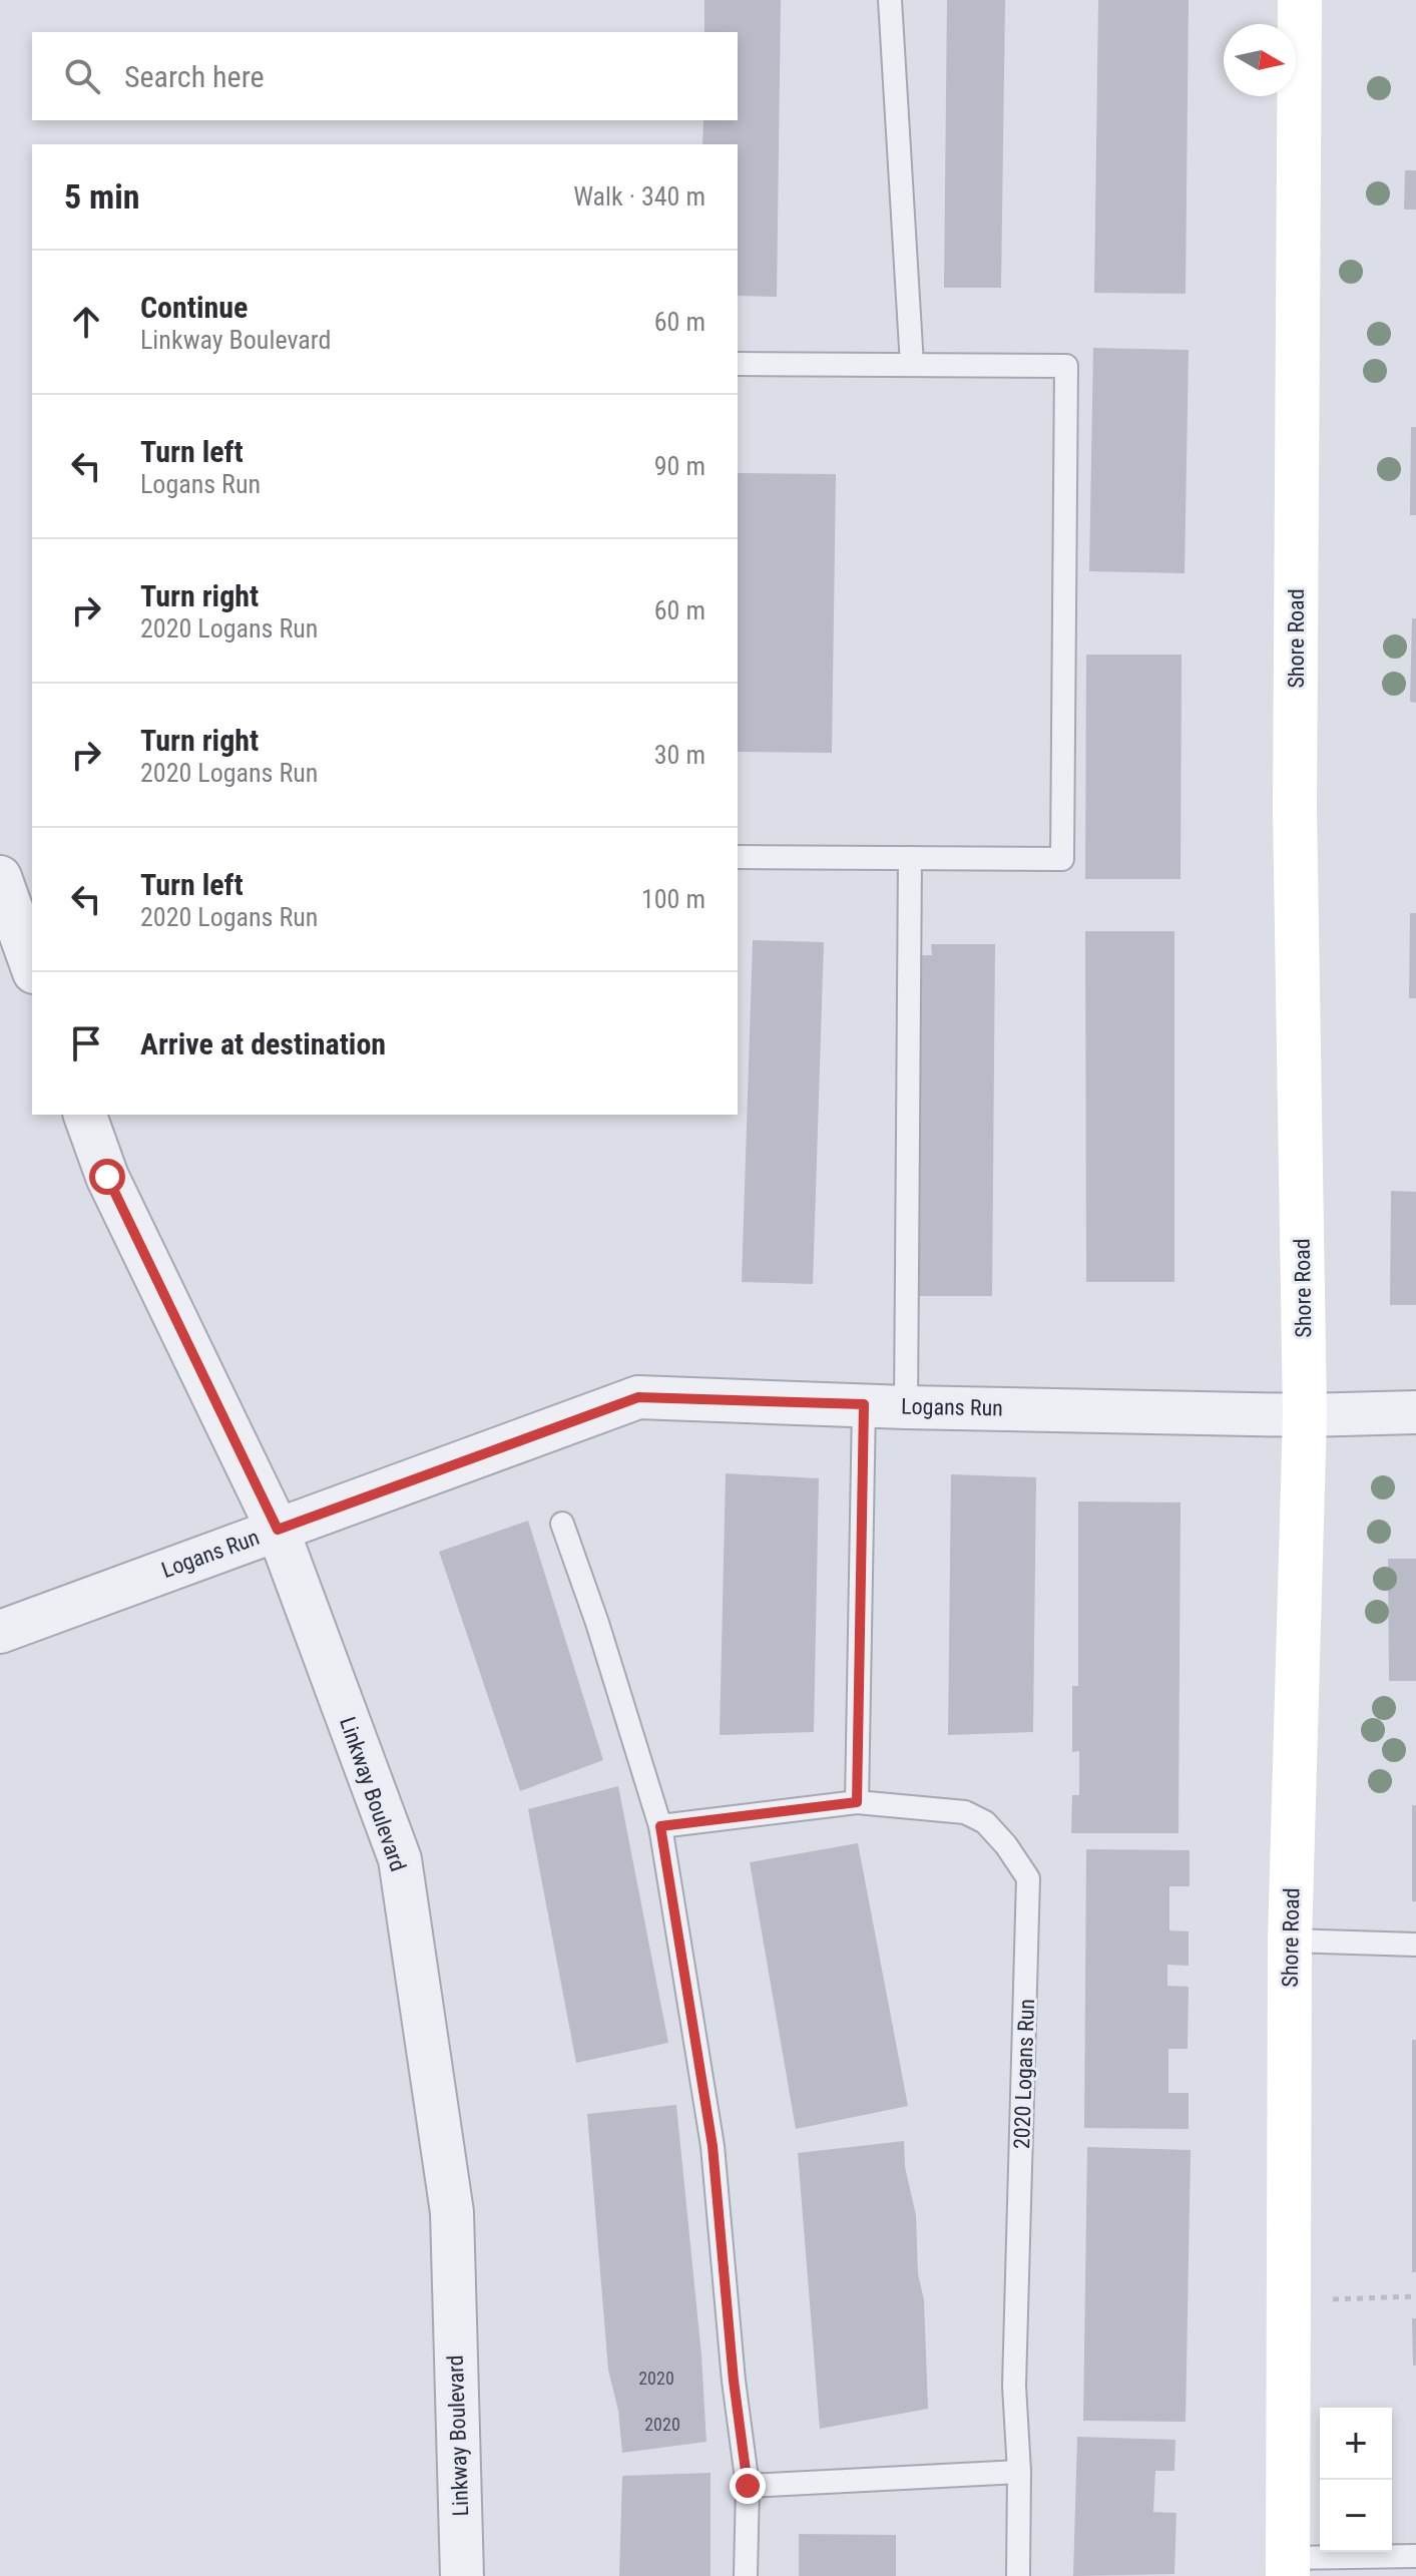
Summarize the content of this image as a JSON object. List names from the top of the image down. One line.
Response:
{"streets":{"street":["Shore Road","Logans Run","Linkway Boulevard"],"lane":["2020 Logans Run"]},"crossings":[["Shore Road","Logans Run"],["Logans Run","Linkway Boulevard"]],"house_numbers":["2020","2020"],"north":"right","page":{"search":"Search here","heading":["5 min","Walk · 340 m"],"list":[["Continue","Linkway Boulevard","60 m"],["Turn left","Logans Run","90 m"],["Turn right","2020 Logans Run","60 m"],["Turn right","2020 Logans Run","30 m"],["Turn left","2020 Logans Run","100 m"],"Arrive at destination"],"map_buttons":["+","−"]}}
